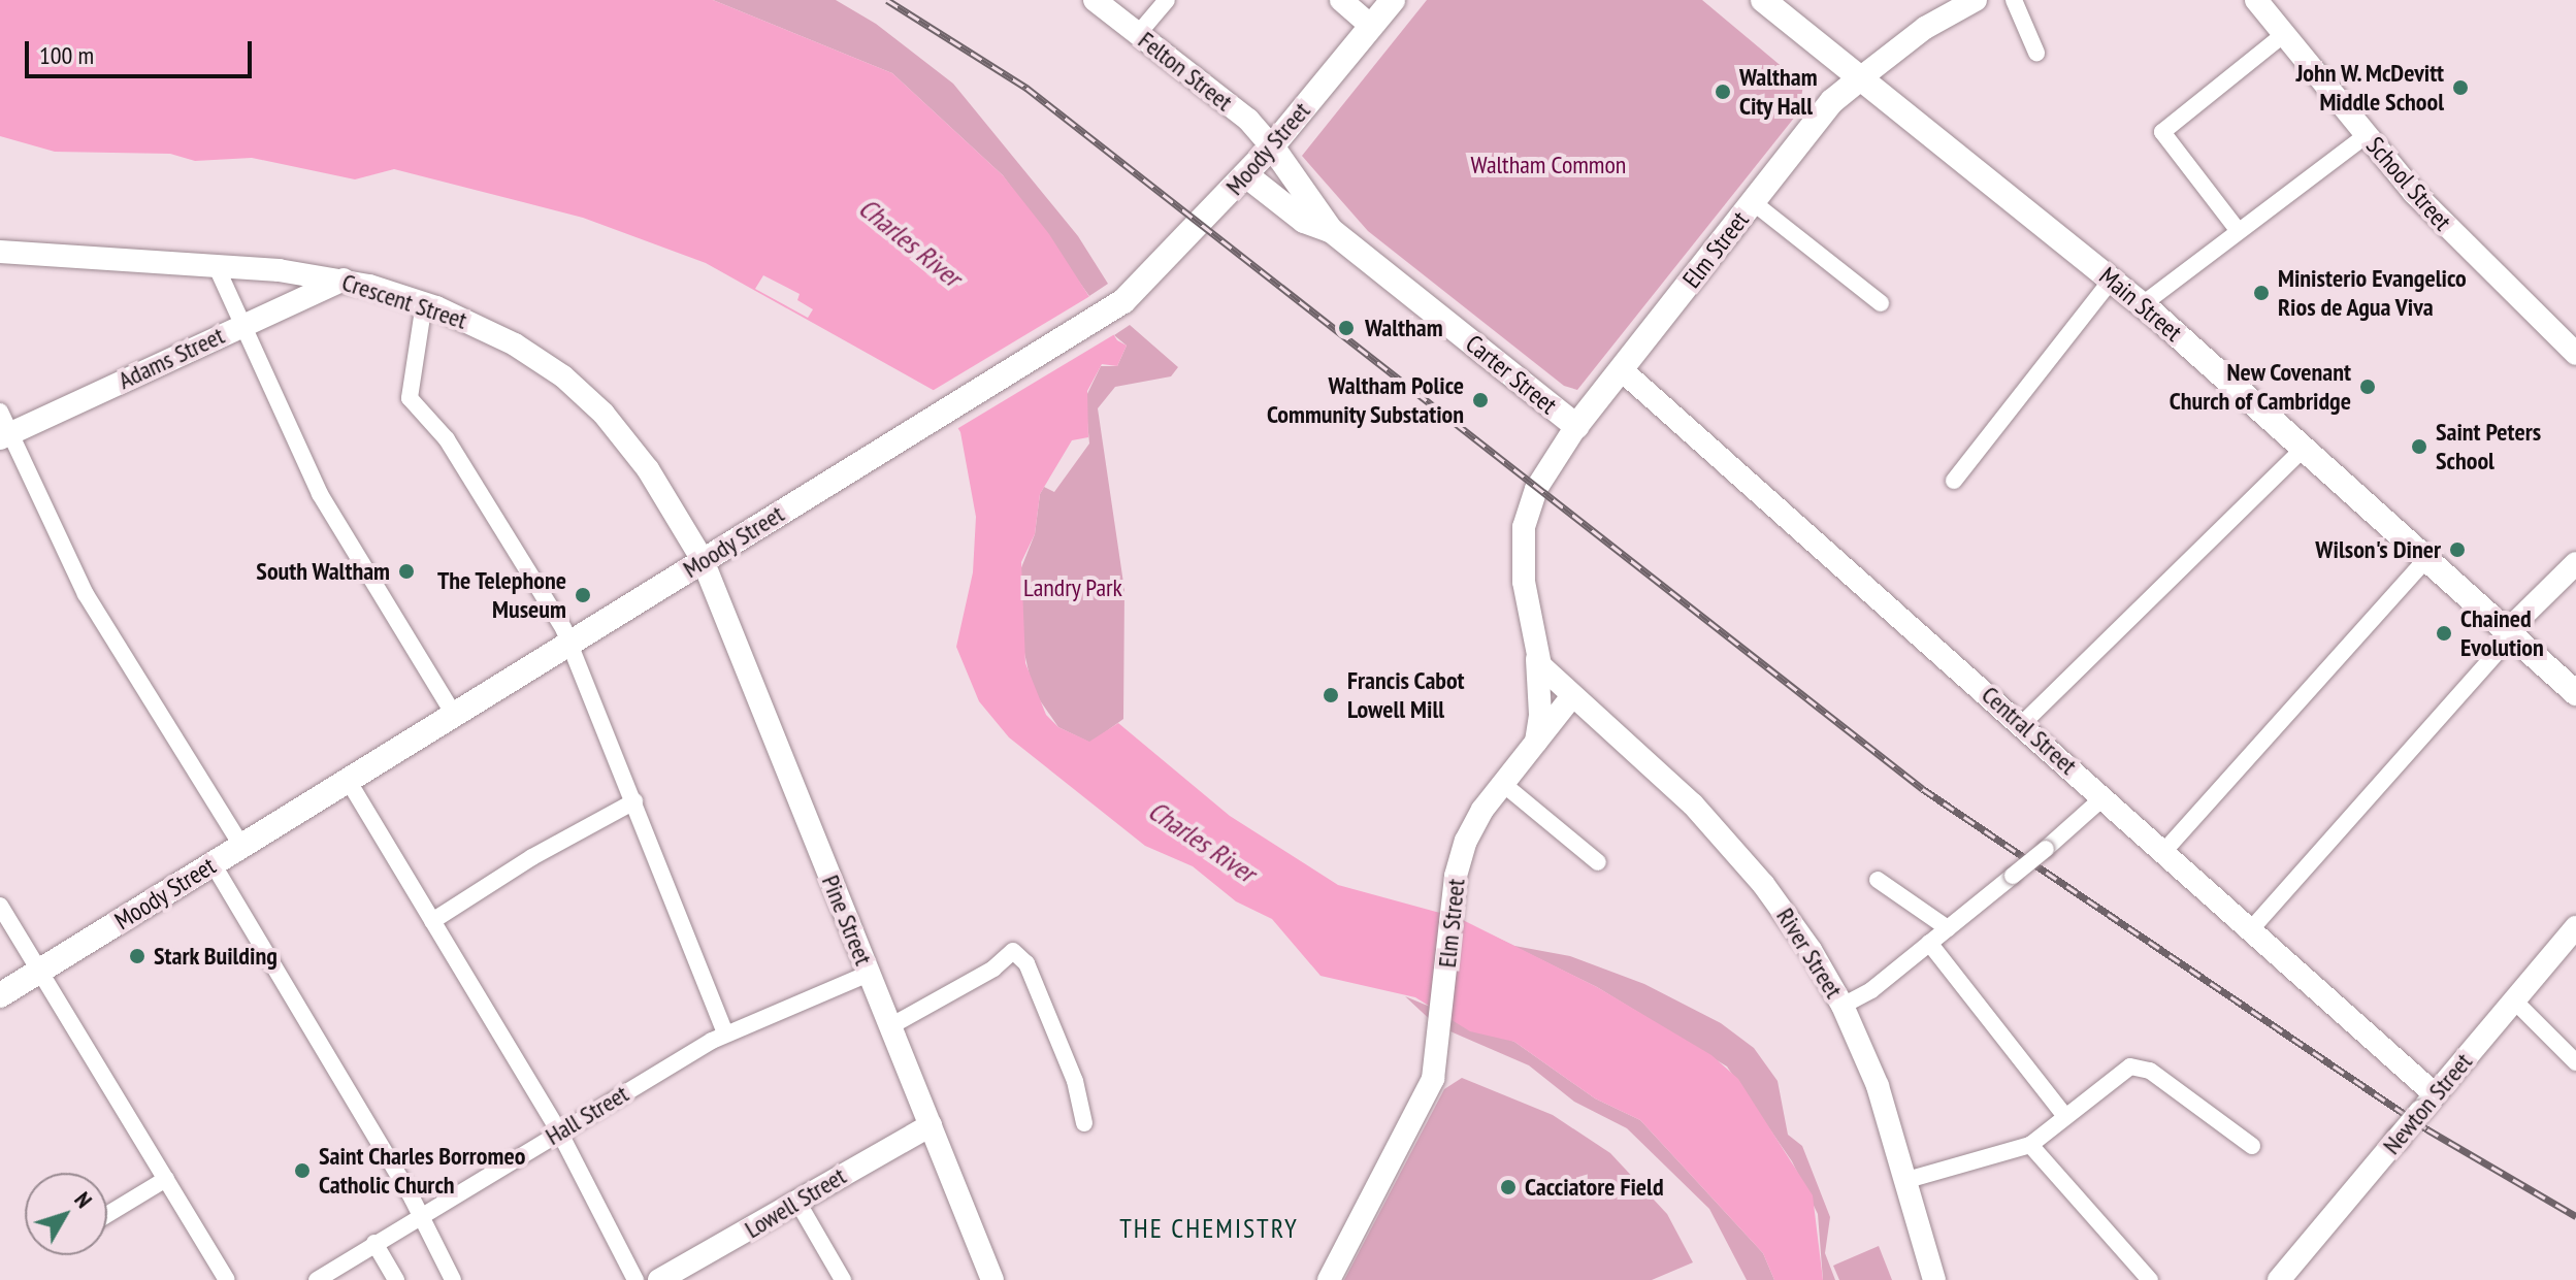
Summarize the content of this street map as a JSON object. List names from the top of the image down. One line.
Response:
{"streets":{"main road":["Moody Street","Elm Street","Main Street","Carter Street"],"street":["Felton Street","School Street","Crescent Street","Adams Street","Central Street","Pine Street","River Street","Newton Street","Hall Street","Lowell Street"]},"crossings":[["Felton Street","Moody Street"],["Felton Street","Carter Street"],["Moody Street","Crescent Street"],["Moody Street","Carter Street"],["Moody Street","Pine Street"],["Elm Street","Main Street"],["Elm Street","Carter Street"],["Elm Street","Central Street"],["Elm Street","River Street"],["Crescent Street","Adams Street"],["Crescent Street","Pine Street"],["Central Street","Newton Street"],["Pine Street","Hall Street"],["Pine Street","Lowell Street"]],"districts":["THE CHEMISTRY"],"water":["Charles River"],"parks":["Waltham Common","Landry Park"],"places":["John W. McDevitt Middle School","Waltham City Hall","Ministerio Evangelico Rios de Agua Viva","Waltham","New Covenant Church of Cambridge","Waltham Police Community Substation","Saint Peters School","Wilson's Diner","South Waltham","The Telephone Museum","Chained Evolution","Francis Cabot Lowell Mill","Stark Building","Saint Charles Borromeo Catholic Church","Cacciatore Field"],"scale_bar":"100 m","north":"top right"}
